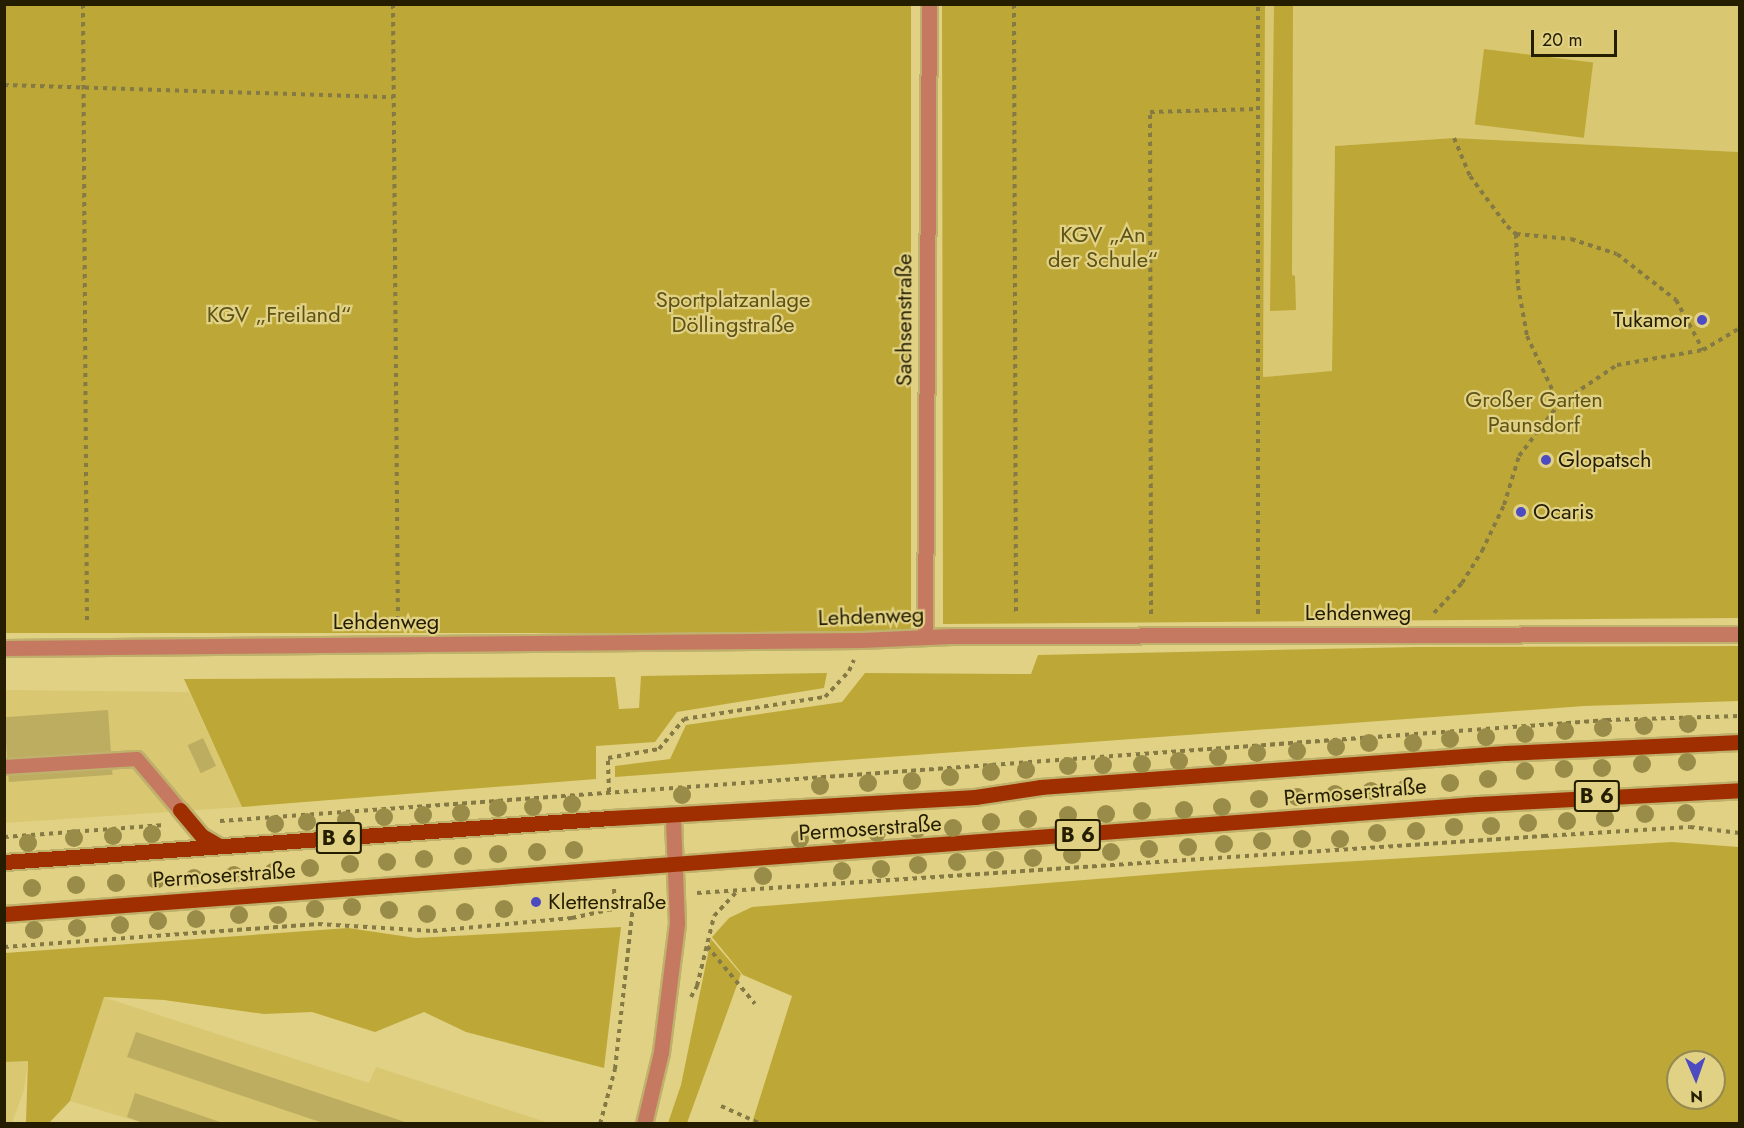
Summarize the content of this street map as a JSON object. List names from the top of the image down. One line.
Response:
{"streets":{"main road":["Permoserstraße","B 6"],"street":["Sachsenstraße","Lehdenweg"]},"crossings":[["Sachsenstraße","Lehdenweg"]],"parks":["KGV „An der Schule“","Sportplatzanlage Döllingstraße","KGV „Freiland“","Großer Garten Paunsdorf"],"places":["Tukamor","Glopatsch","Ocaris","Klettenstraße"],"scale_bar":"20 m","north":"bottom"}
